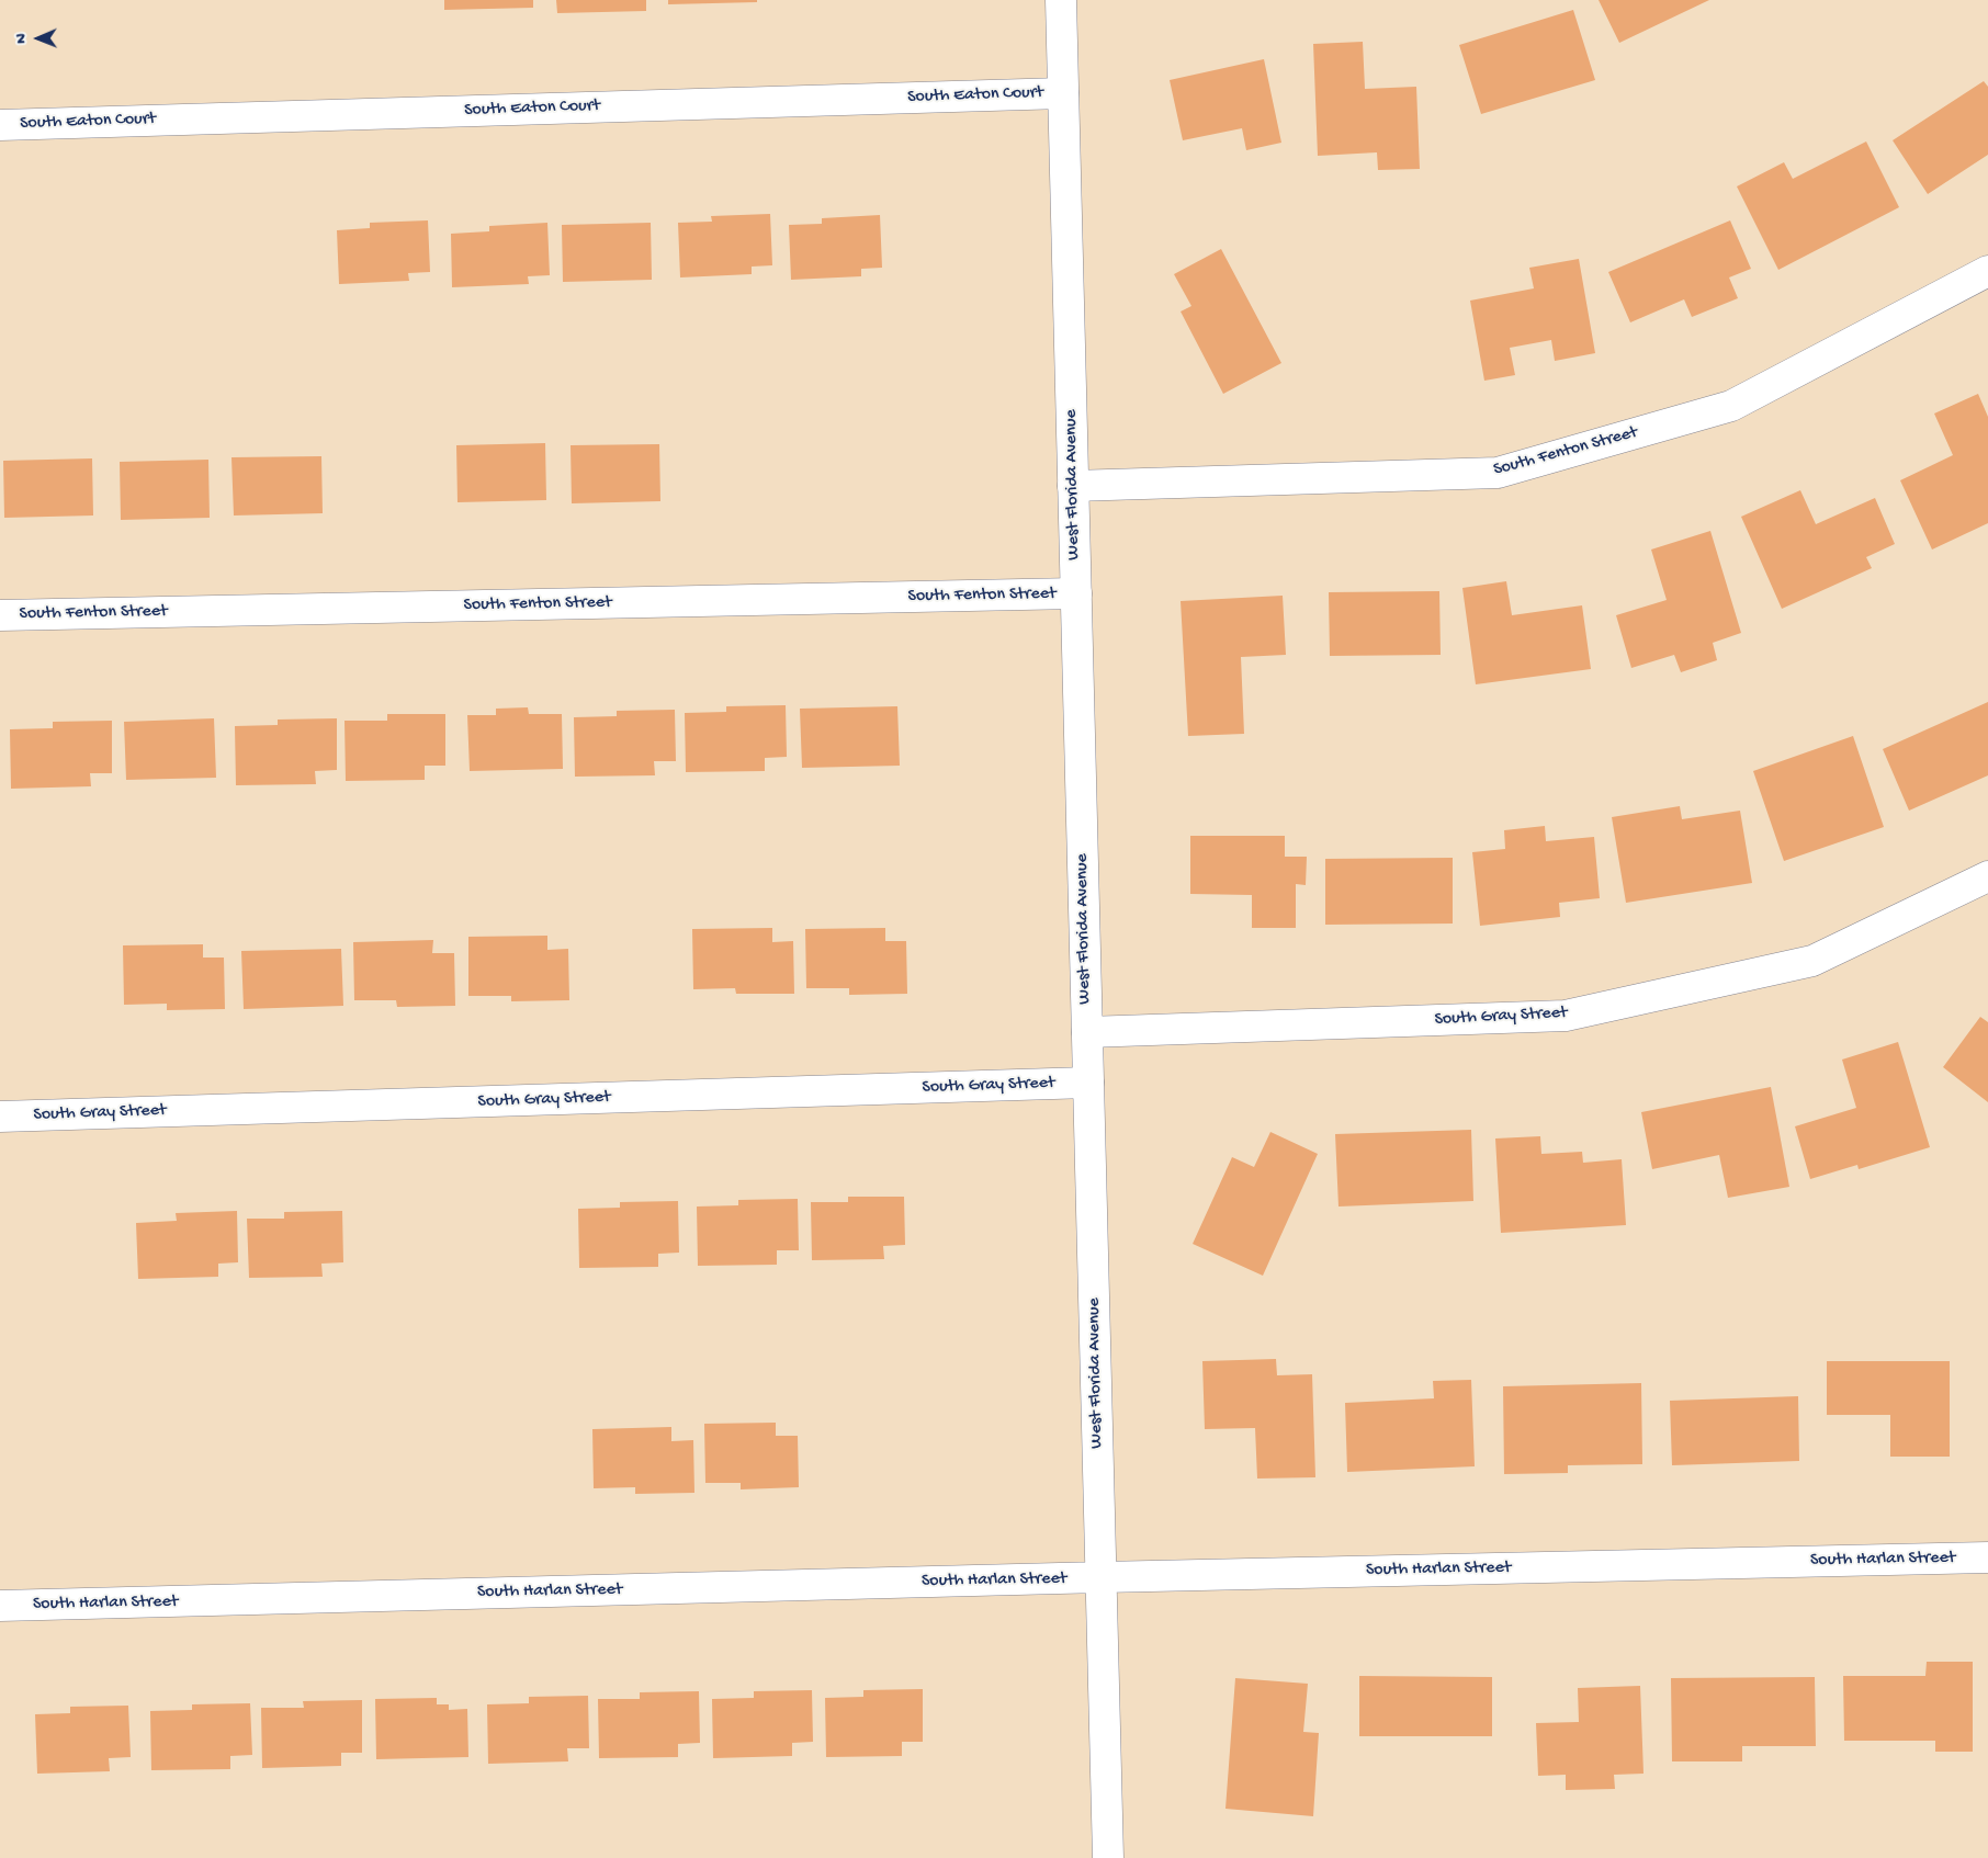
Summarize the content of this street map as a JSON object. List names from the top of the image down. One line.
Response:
{"streets":{"street":["South Eaton Court","South Fenton Street","West Florida Avenue","South Gray Street","South Harlan Street"]},"crossings":[["South Eaton Court","West Florida Avenue"],["South Fenton Street","West Florida Avenue"],["West Florida Avenue","South Gray Street"],["West Florida Avenue","South Harlan Street"]],"north":"left"}
